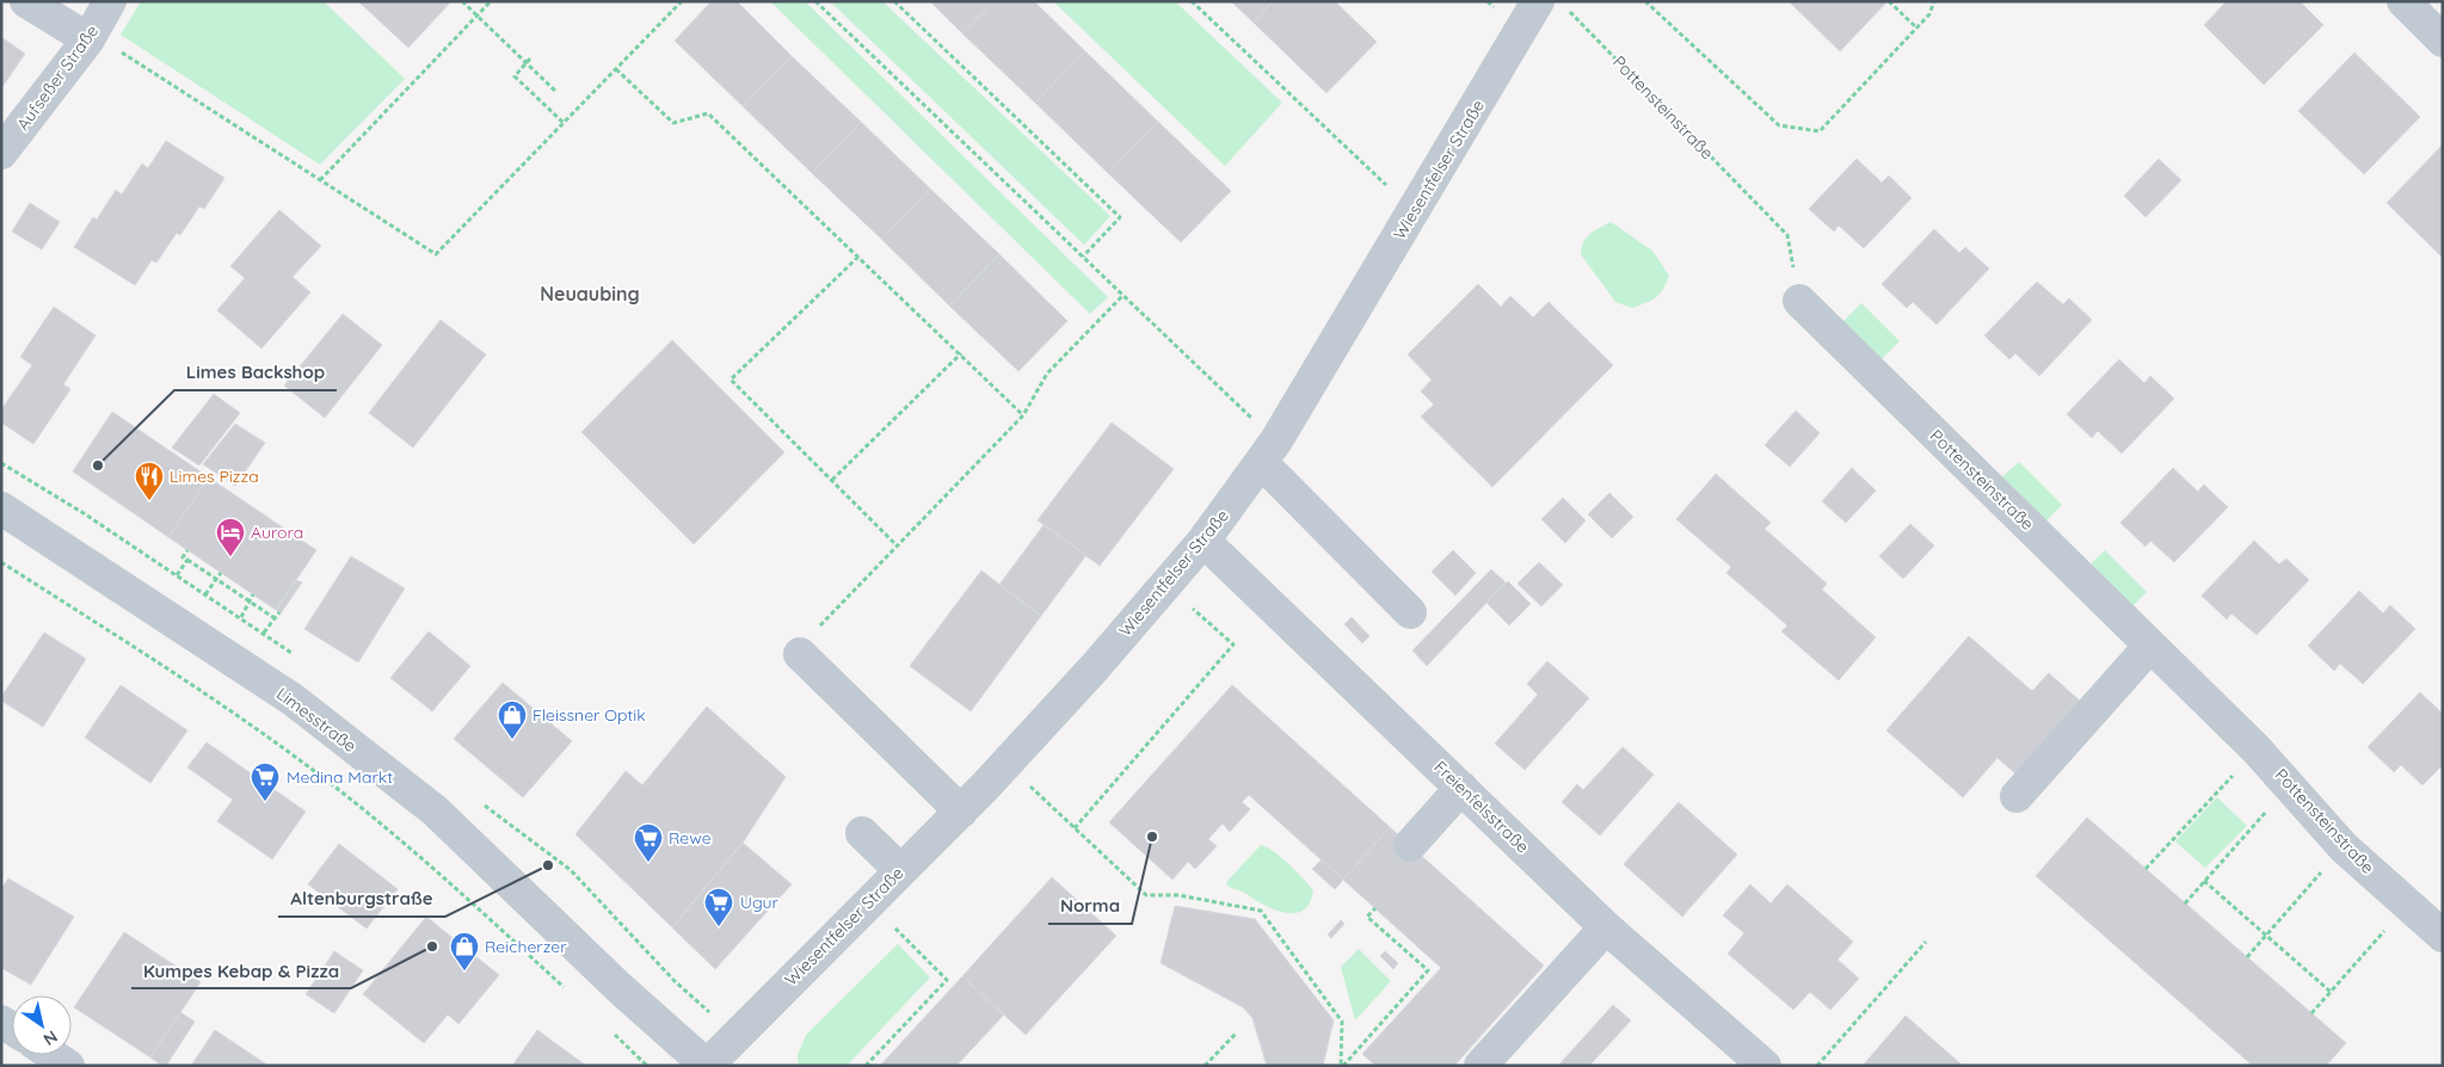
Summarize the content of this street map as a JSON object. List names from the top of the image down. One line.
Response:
{"streets":{"street":["Aufseßer Straße","Pottensteinstraße","Wiesentfelser Straße","Limesstraße","Freienfelsstraße"]},"crossings":[["Pottensteinstraße","Wiesentfelser Straße"],["Wiesentfelser Straße","Limesstraße"],["Wiesentfelser Straße","Freienfelsstraße"]],"districts":["Neuaubing"],"places":{"other":["Limes Backshop","Norma","Altenburgstraße","Kumpes Kebap & Pizza"],"restaurant":["Limes Pizza"],"hotel":["Aurora"],"shop":["Fleissner Optik","Reicherzer"],"supermarket":["Medina Markt","Rewe","Ugur"]},"north":"bottom right"}
